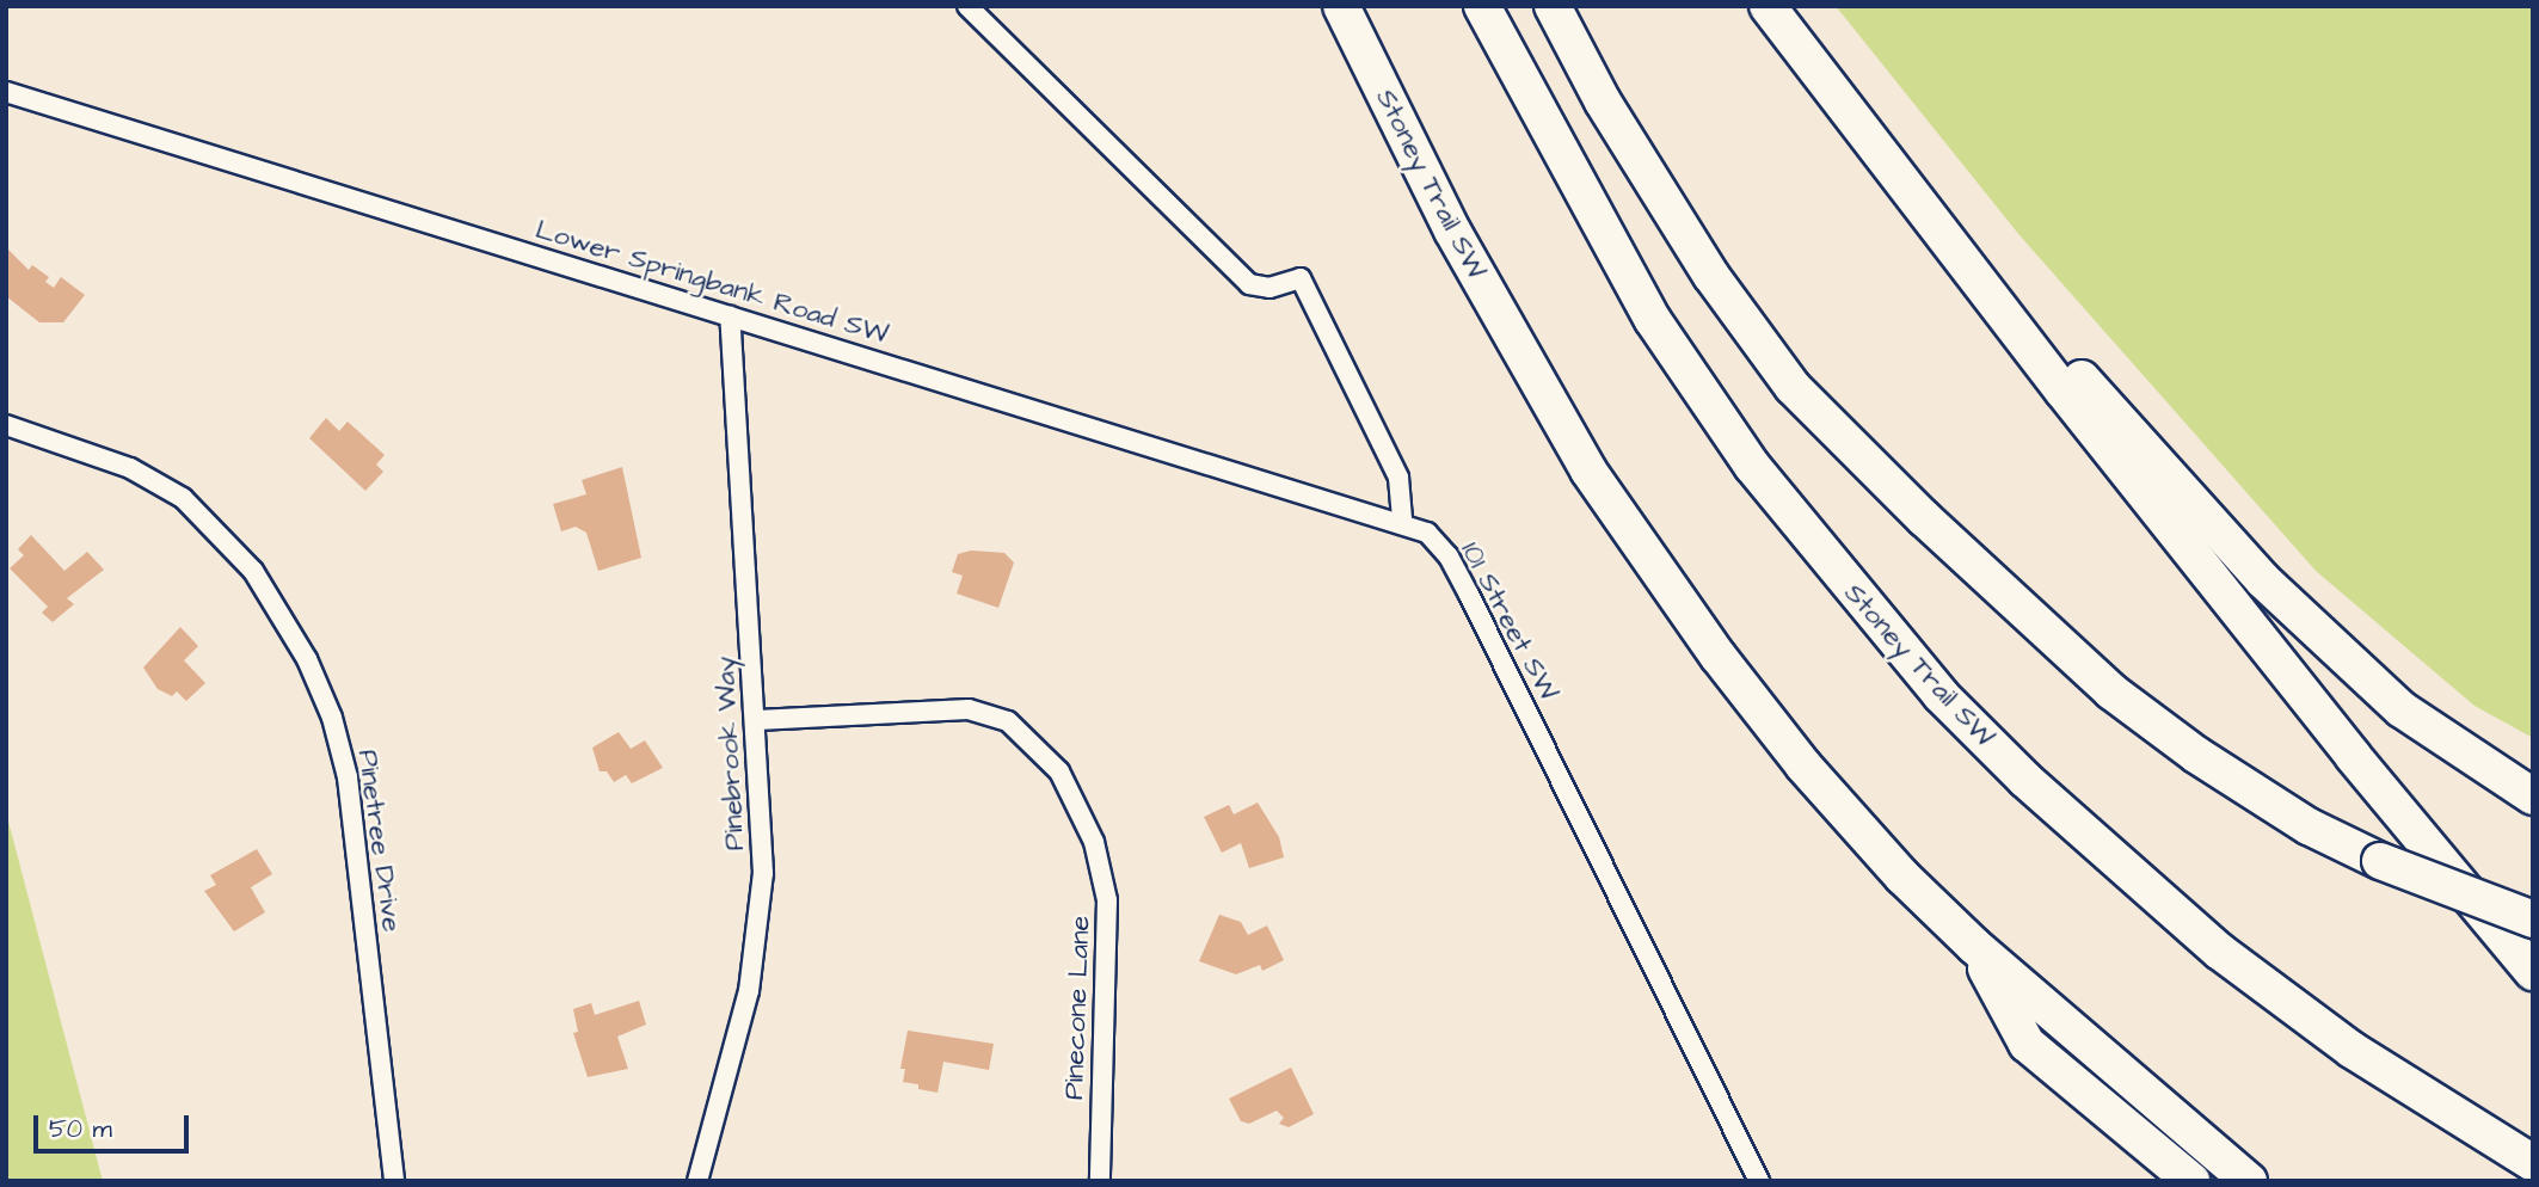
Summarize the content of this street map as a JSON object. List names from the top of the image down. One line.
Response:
{"streets":{"highway":["Stoney Trail SW"],"street":["Lower Springbank Road SW","101 Street SW","Pinebrook Way","Pinetree Drive","Pinecone Lane"]},"crossings":[["Lower Springbank Road SW","101 Street SW"],["Lower Springbank Road SW","Pinebrook Way"],["Pinebrook Way","Pinecone Lane"]],"scale_bar":"50 m"}
